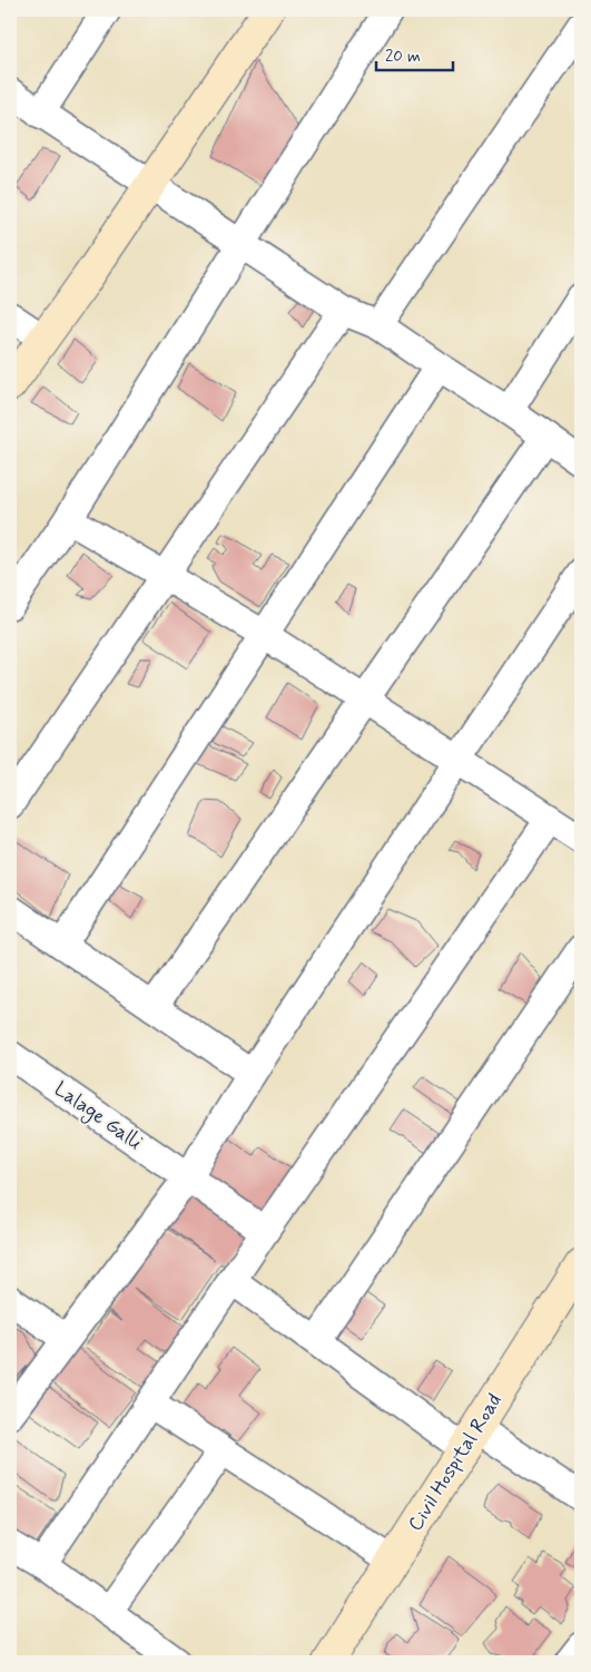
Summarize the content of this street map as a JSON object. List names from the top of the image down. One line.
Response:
{"streets":{"street":["Lalage Galli","Civil Hospital Road"]},"scale_bar":"20 m"}
